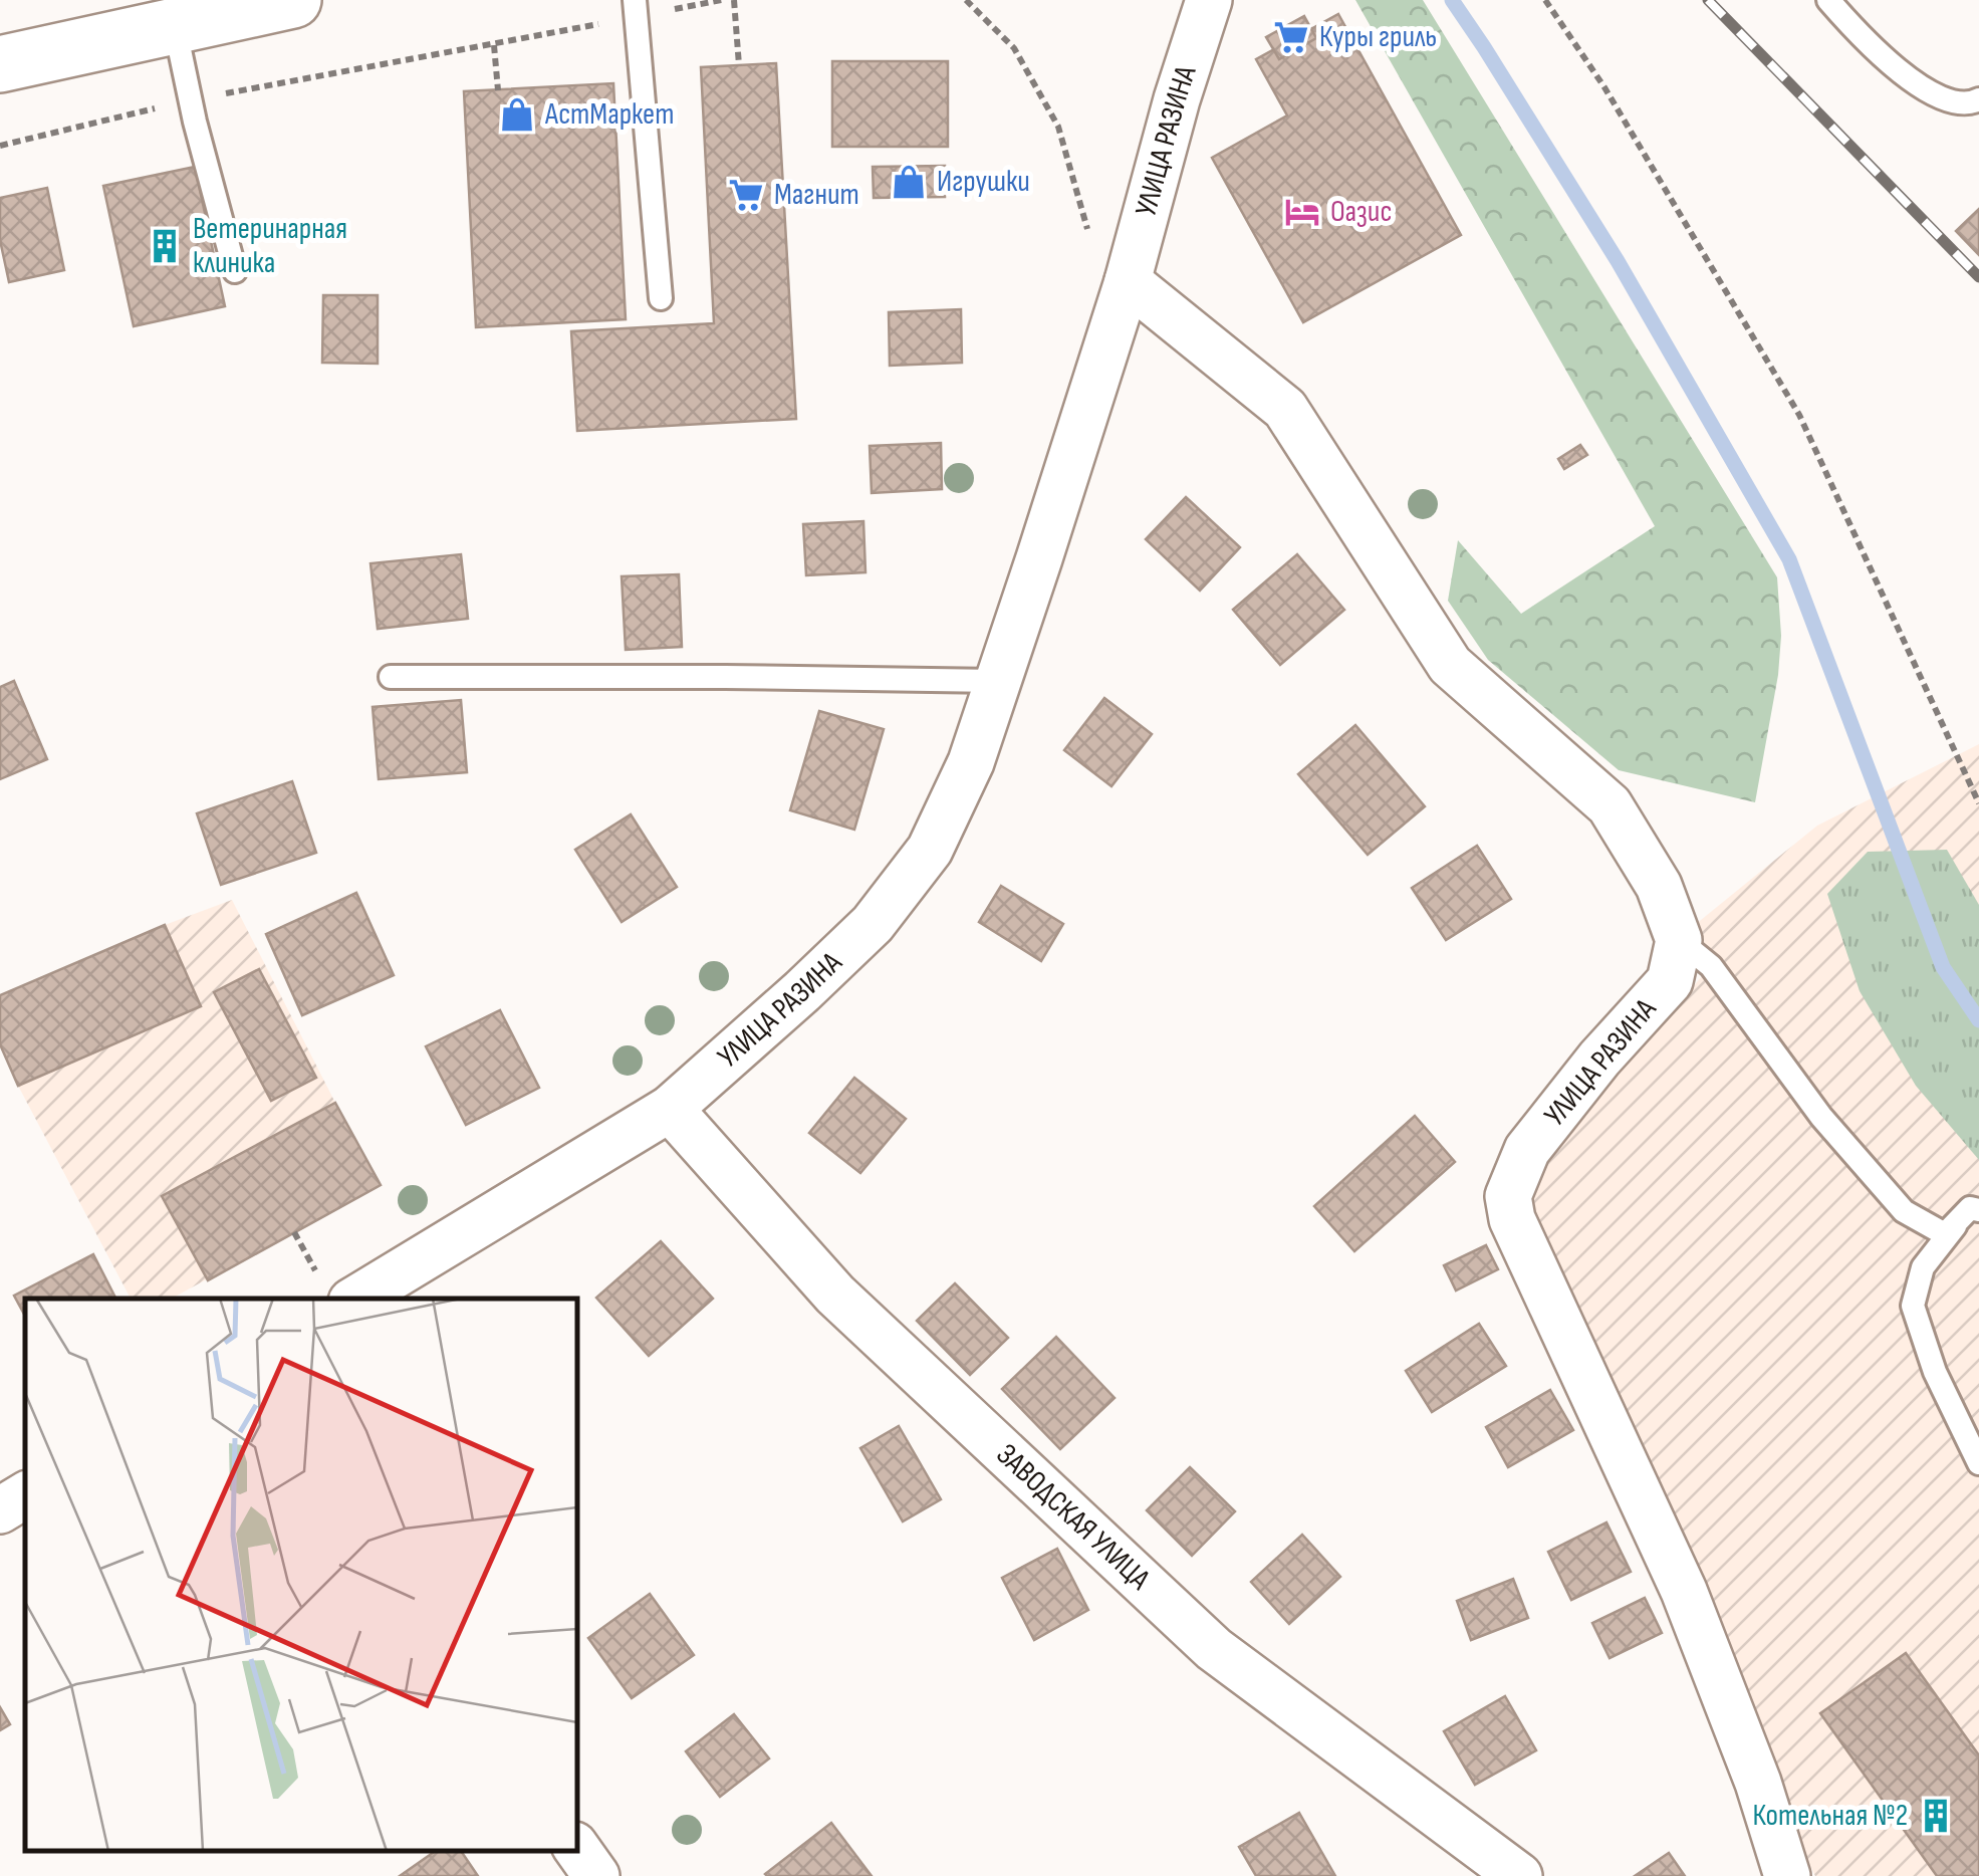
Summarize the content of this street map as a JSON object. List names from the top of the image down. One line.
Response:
{"streets":{"street":["УЛИЦА РАЗИНА","ЗАВОДСКАЯ УЛИЦА"]},"crossings":[["УЛИЦА РАЗИНА","ЗАВОДСКАЯ УЛИЦА"]],"places":{"supermarket":["Куры гриль","Магнит"],"shop":["АстМаркет","Игрушки"],"hotel":["Оазис"],"building":["Ветеринарная клиника","Котельная №2"]}}
